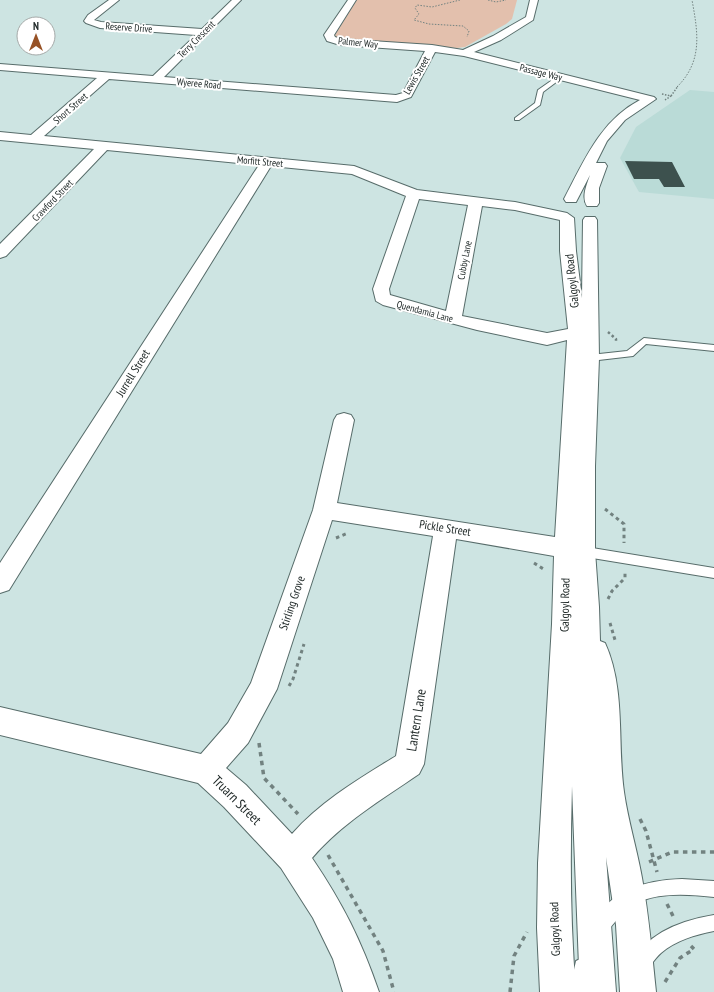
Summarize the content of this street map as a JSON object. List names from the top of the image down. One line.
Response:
{"streets":{"street":["Reserve Drive","Terry Crescent","Palmer Way","Passage Way","Lewis Street","Wyeree Road","Short Street","Morfitt Street","Crawford Street","Cubby Lane","Galgoyl Road","Quendamia Lane","Jurrell Street","Pickle Street","Stirling Grove","Lantern Lane","Truarn Street"]},"crossings":[["Reserve Drive","Terry Crescent"],["Terry Crescent","Wyeree Road"],["Palmer Way","Passage Way"],["Palmer Way","Lewis Street"],["Passage Way","Lewis Street"],["Passage Way","Galgoyl Road"],["Lewis Street","Wyeree Road"],["Wyeree Road","Short Street"],["Short Street","Morfitt Street"],["Morfitt Street","Crawford Street"],["Morfitt Street","Cubby Lane"],["Morfitt Street","Galgoyl Road"],["Morfitt Street","Quendamia Lane"],["Morfitt Street","Jurrell Street"],["Cubby Lane","Quendamia Lane"],["Galgoyl Road","Quendamia Lane"],["Galgoyl Road","Pickle Street"],["Pickle Street","Stirling Grove"],["Pickle Street","Lantern Lane"],["Stirling Grove","Truarn Street"],["Lantern Lane","Truarn Street"]],"north":"top"}
